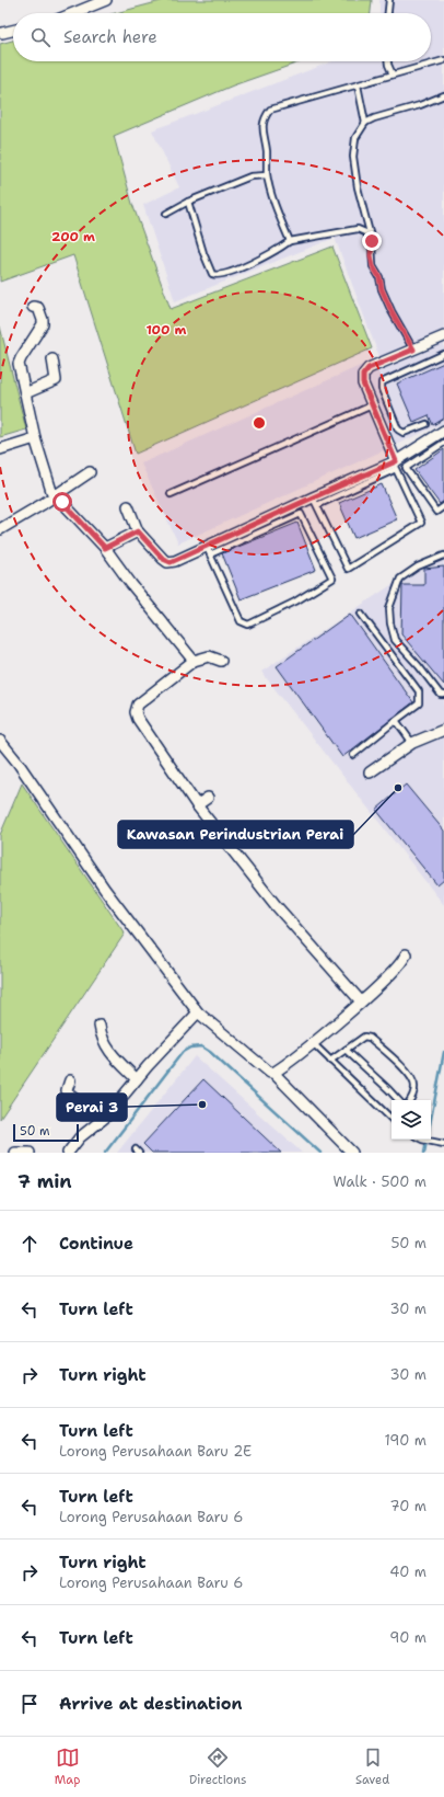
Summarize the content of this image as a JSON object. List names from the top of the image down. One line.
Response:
{"places":["Kawasan Perindustrian Perai","Perai 3"],"scale_bar":"50 m","page":{"search":"Search here","scale":"50 m","heading":["7 min","Walk · 500 m"],"list":[["Continue","50 m"],["Turn left","30 m"],["Turn right","30 m"],["Turn left","Lorong Perusahaan Baru 2E","190 m"],["Turn left","Lorong Perusahaan Baru 6","70 m"],["Turn right","Lorong Perusahaan Baru 6","40 m"],["Turn left","90 m"],"Arrive at destination"],"nav":["Map","Directions","Saved"]},"rings":["200 m","100 m"]}
